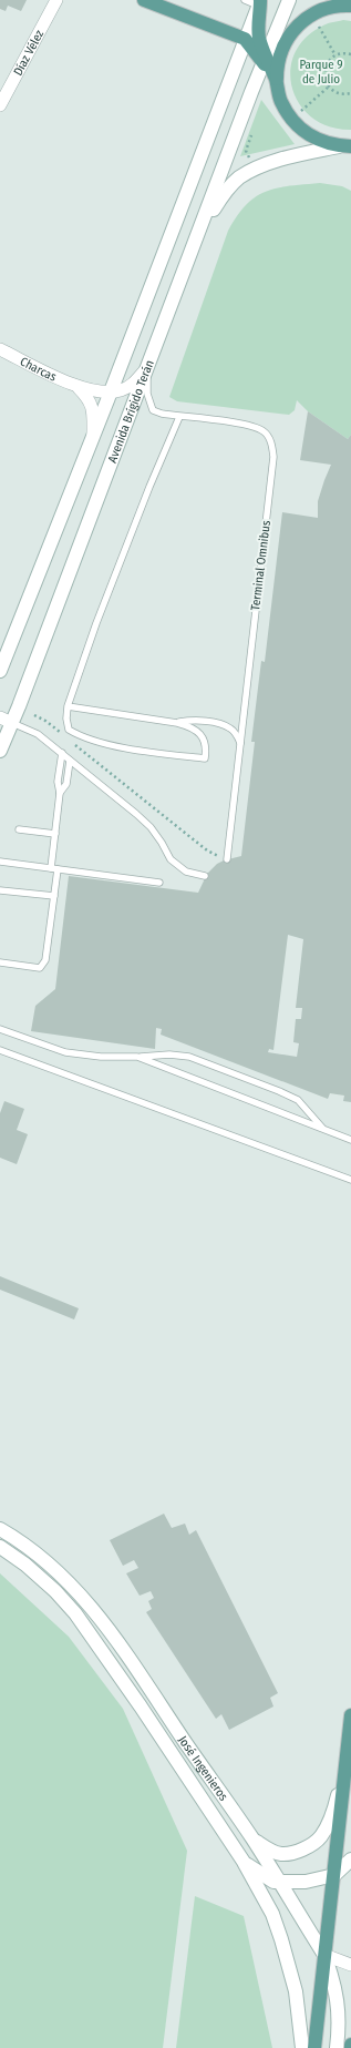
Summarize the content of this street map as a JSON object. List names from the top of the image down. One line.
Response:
{"streets":{"main road":["Avenida Brígido Terán","José Ingenieros"],"street":["Díaz Vélez","Charcas"],"lane":["Terminal Omnibus"]},"crossings":[["Charcas","Avenida Brígido Terán"],["Charcas","Terminal Omnibus"],["Avenida Brígido Terán","Terminal Omnibus"]],"parks":["Parque 9 de Julio"]}
